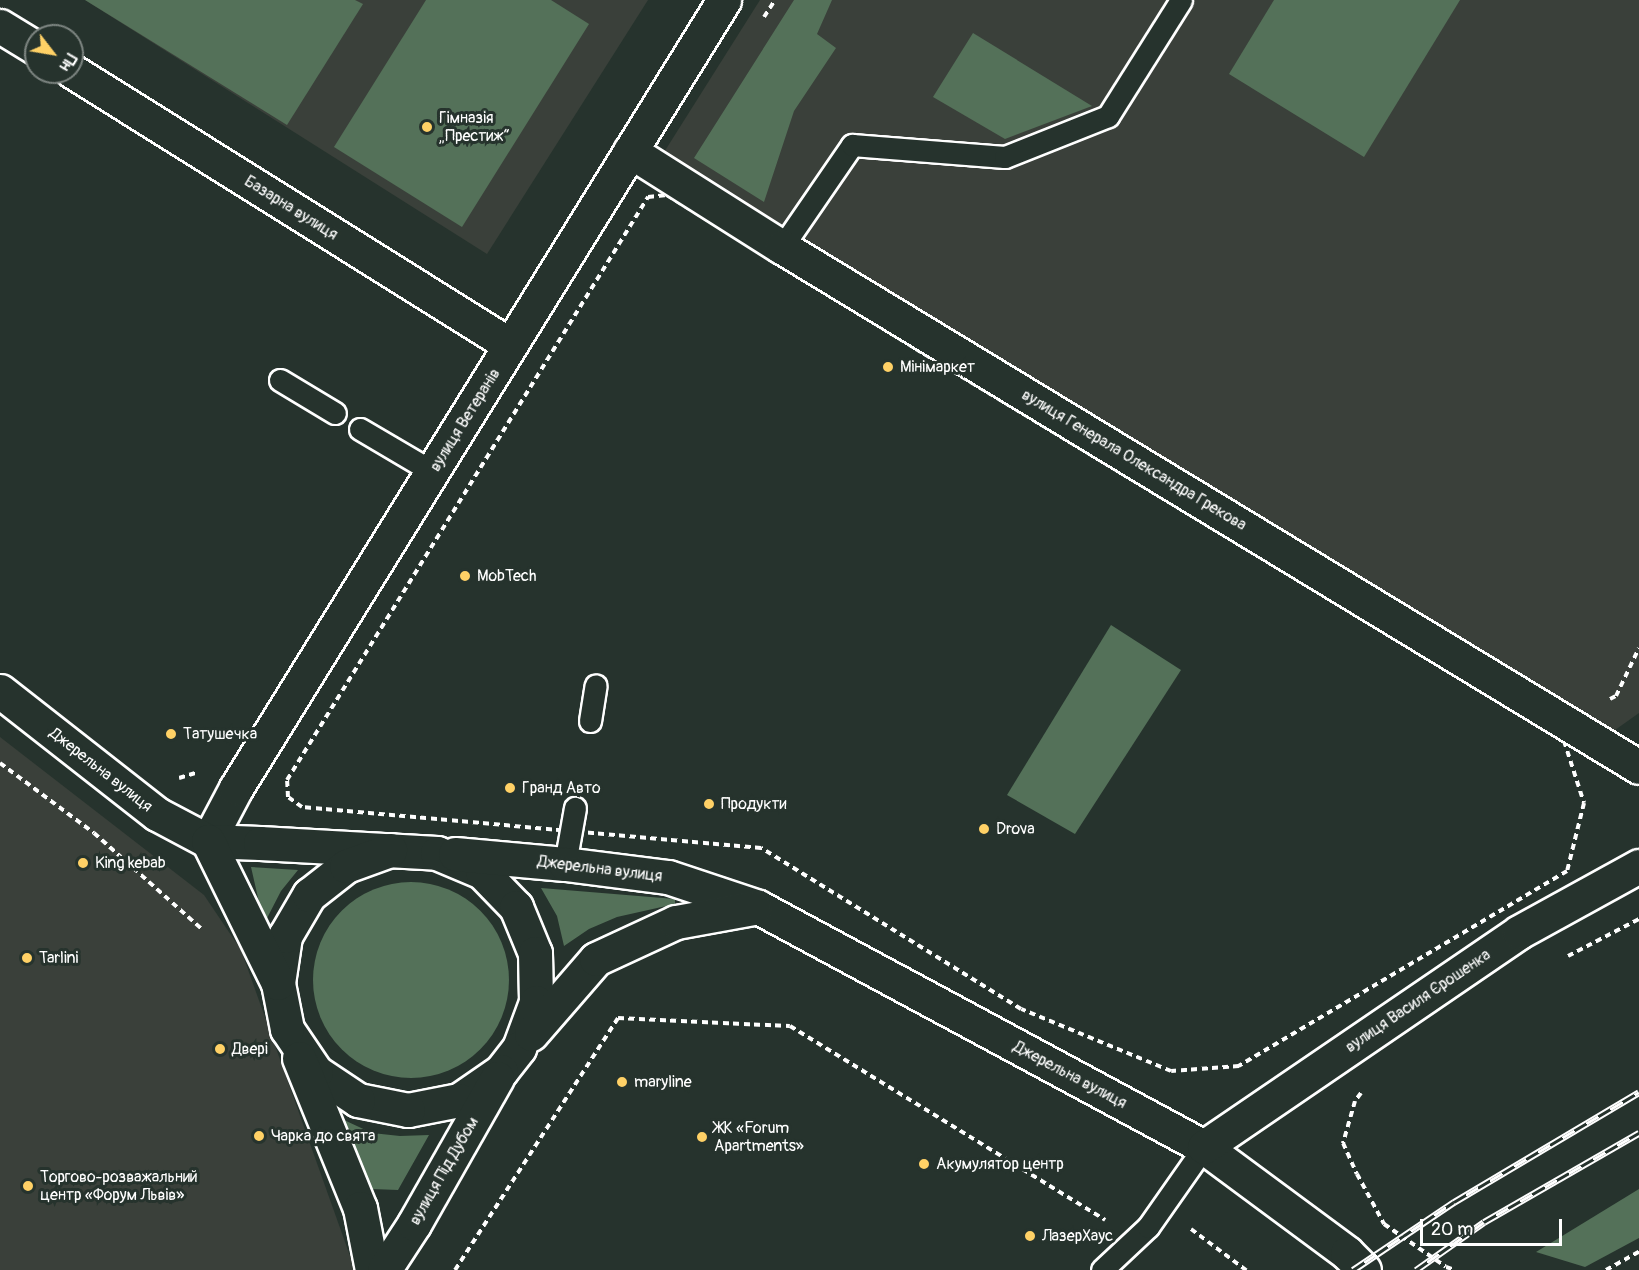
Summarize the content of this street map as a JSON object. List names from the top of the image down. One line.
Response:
{"streets":{"street":["Базарна вулиця","вулиця Ветеранів","вулиця Генерала Олександра Грекова","Джерельна вулиця","вулиця Василя Єрошенка","вулиця Під Дубом"]},"crossings":[["Базарна вулиця","вулиця Ветеранів"],["вулиця Ветеранів","вулиця Генерала Олександра Грекова"],["вулиця Ветеранів","Джерельна вулиця"],["Джерельна вулиця","вулиця Василя Єрошенка"]],"places":["Гімназія „Престиж“","Мінімаркет","MobTech","Татушечка","Гранд Авто","Продукти","Drova","King kebab","Tarlini","Двері","maryline","Чарка до свята","ЖК «Forum Apartments»","Акумулятор центр","Торгово-розважальний центр «Форум Львів»","ЛазерХаус"],"scale_bar":"20 m","north":"bottom right"}
